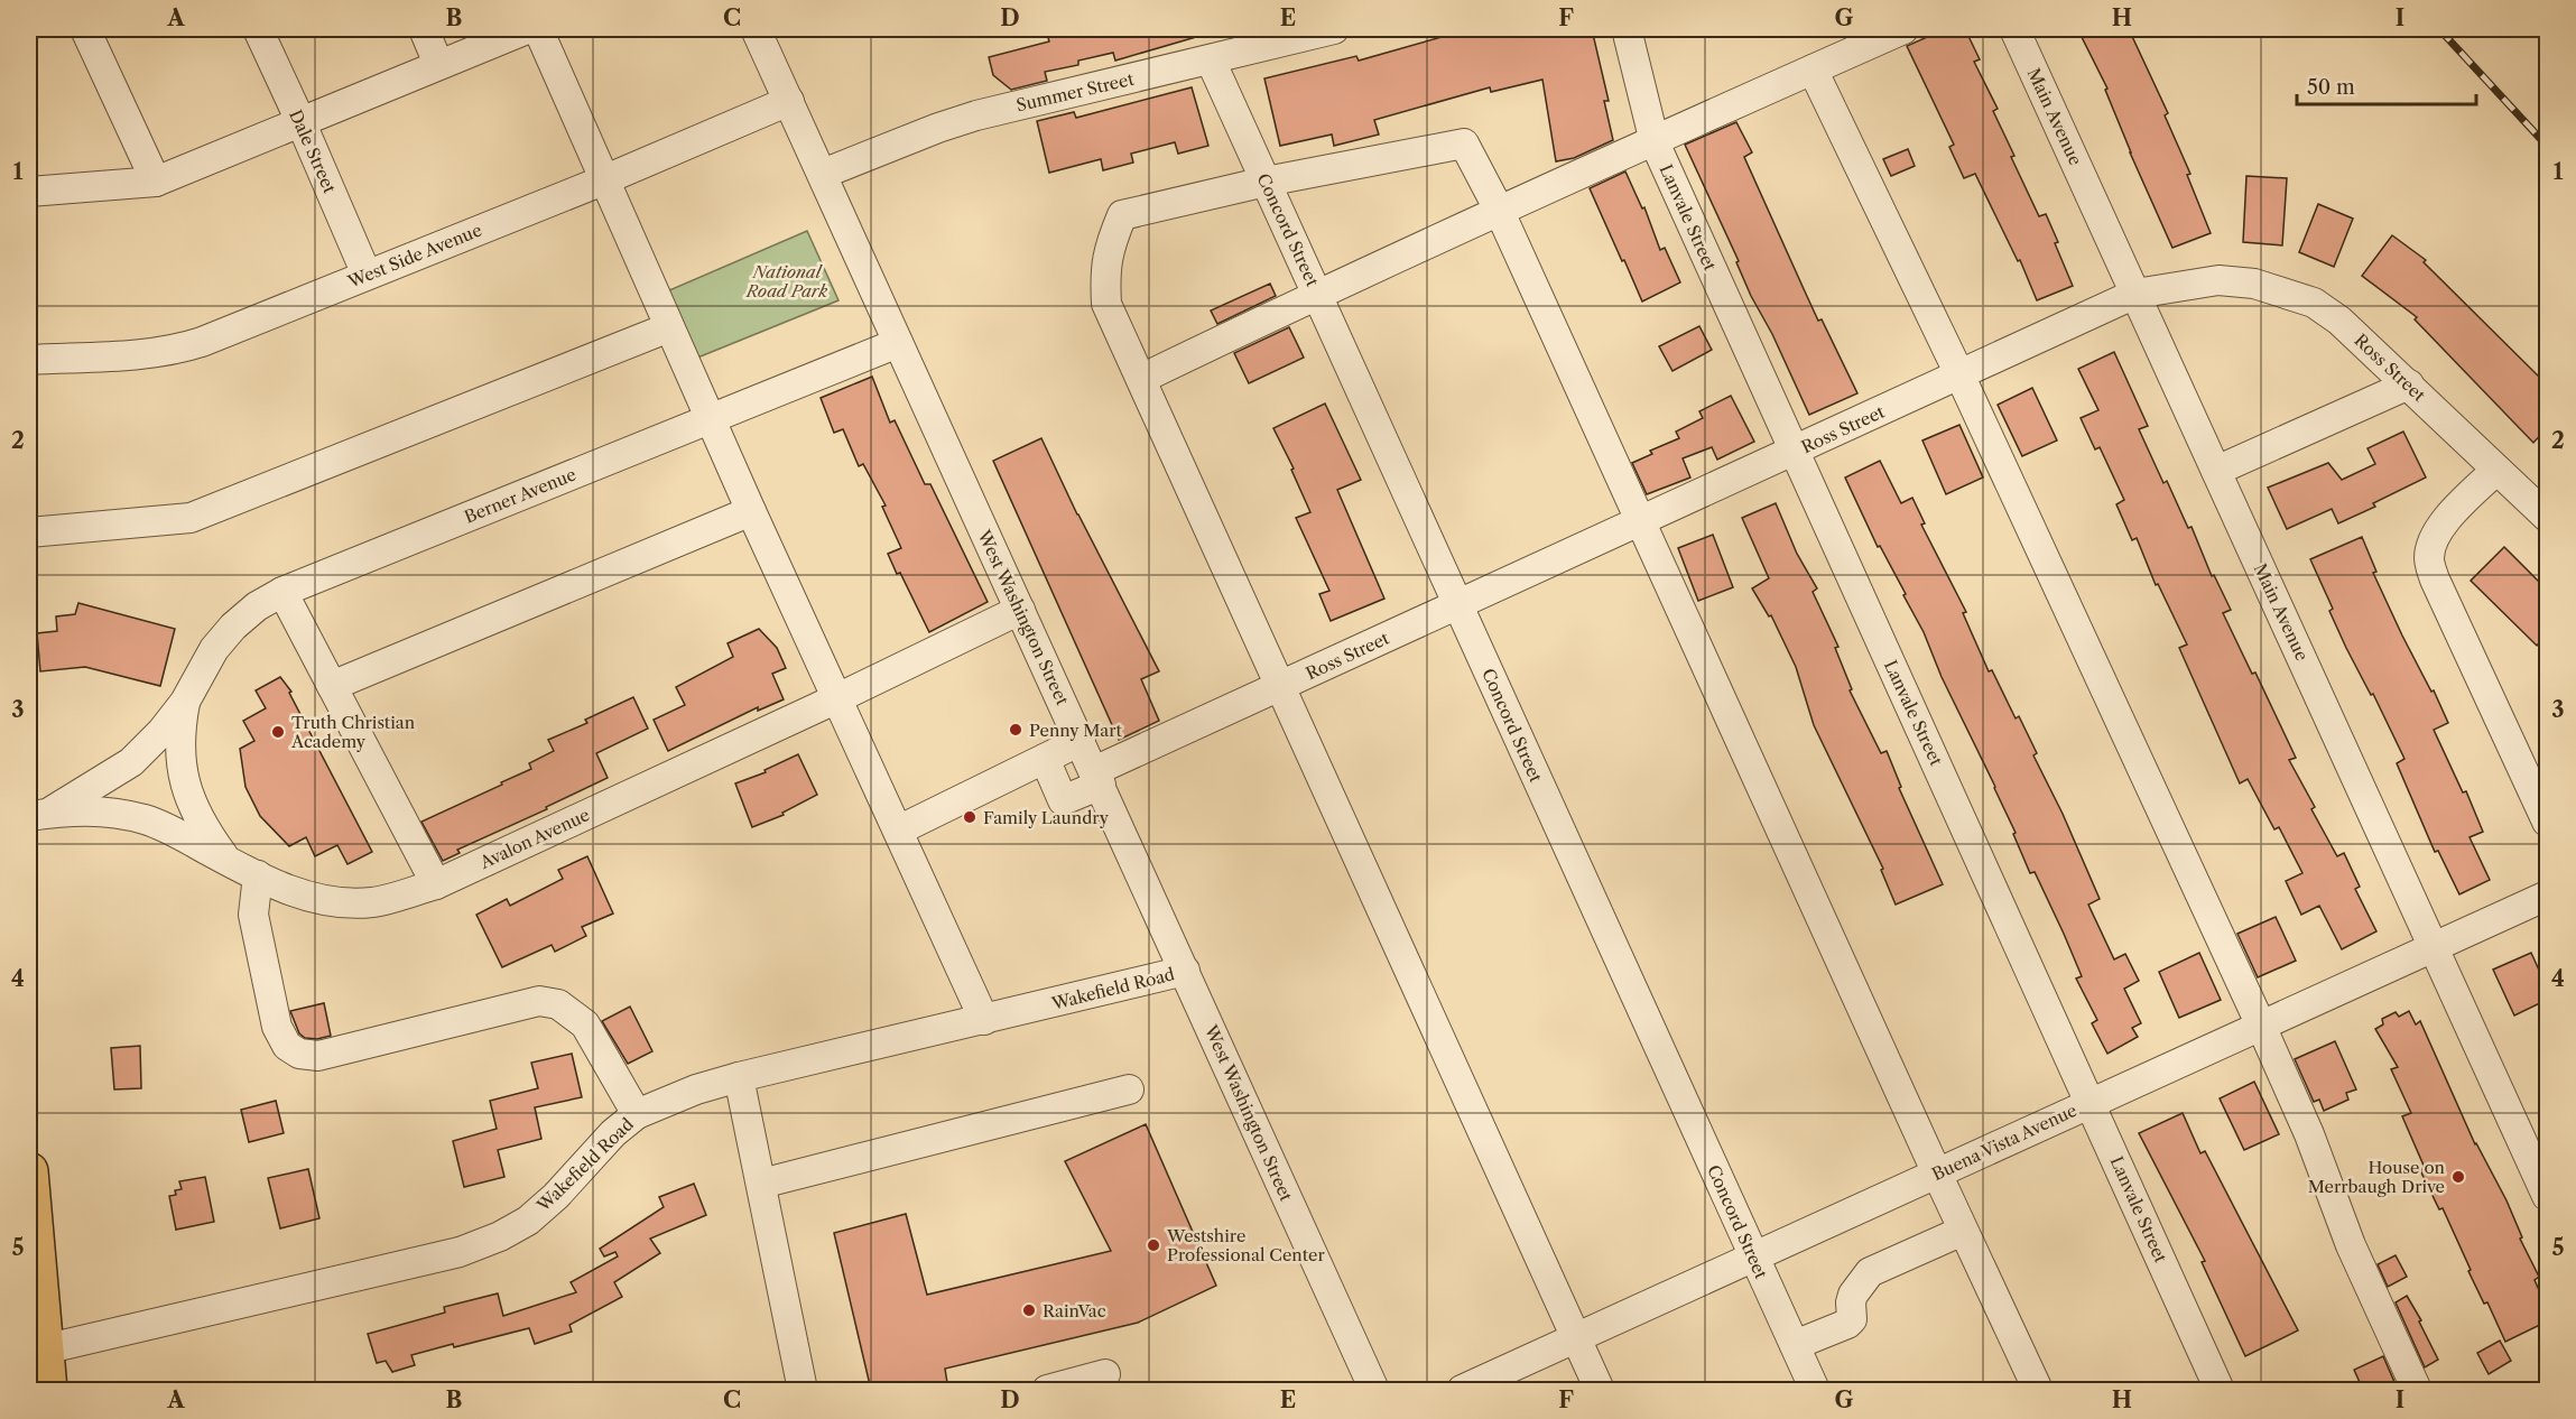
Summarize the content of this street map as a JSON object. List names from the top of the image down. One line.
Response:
{"streets":{"street":["Summer Street","Main Avenue","Dale Street","Lanvale Street","Concord Street","West Side Avenue","Ross Street","Berner Avenue","West Washington Street","Avalon Avenue","Wakefield Road","Buena Vista Avenue"]},"crossings":[["Summer Street","Concord Street"],["Summer Street","West Washington Street"],["Main Avenue","Ross Street"],["Main Avenue","Buena Vista Avenue"],["Dale Street","West Side Avenue"],["Lanvale Street","Ross Street"],["Lanvale Street","Buena Vista Avenue"],["Concord Street","Ross Street"],["Concord Street","Buena Vista Avenue"],["West Side Avenue","West Washington Street"],["Ross Street","West Washington Street"],["Berner Avenue","West Washington Street"],["Berner Avenue","Avalon Avenue"],["West Washington Street","Avalon Avenue"],["West Washington Street","Wakefield Road"]],"parks":["National Road Park"],"places":["Penny Mart","Truth Christian Academy","Family Laundry","House on Merrbaugh Drive","Westshire Professional Center","RainVac"],"scale_bar":"50 m","grid":{"columns":["A","B","C","D","E","F","G","H","I"],"rows":["1","2","3","4","5"]}}
